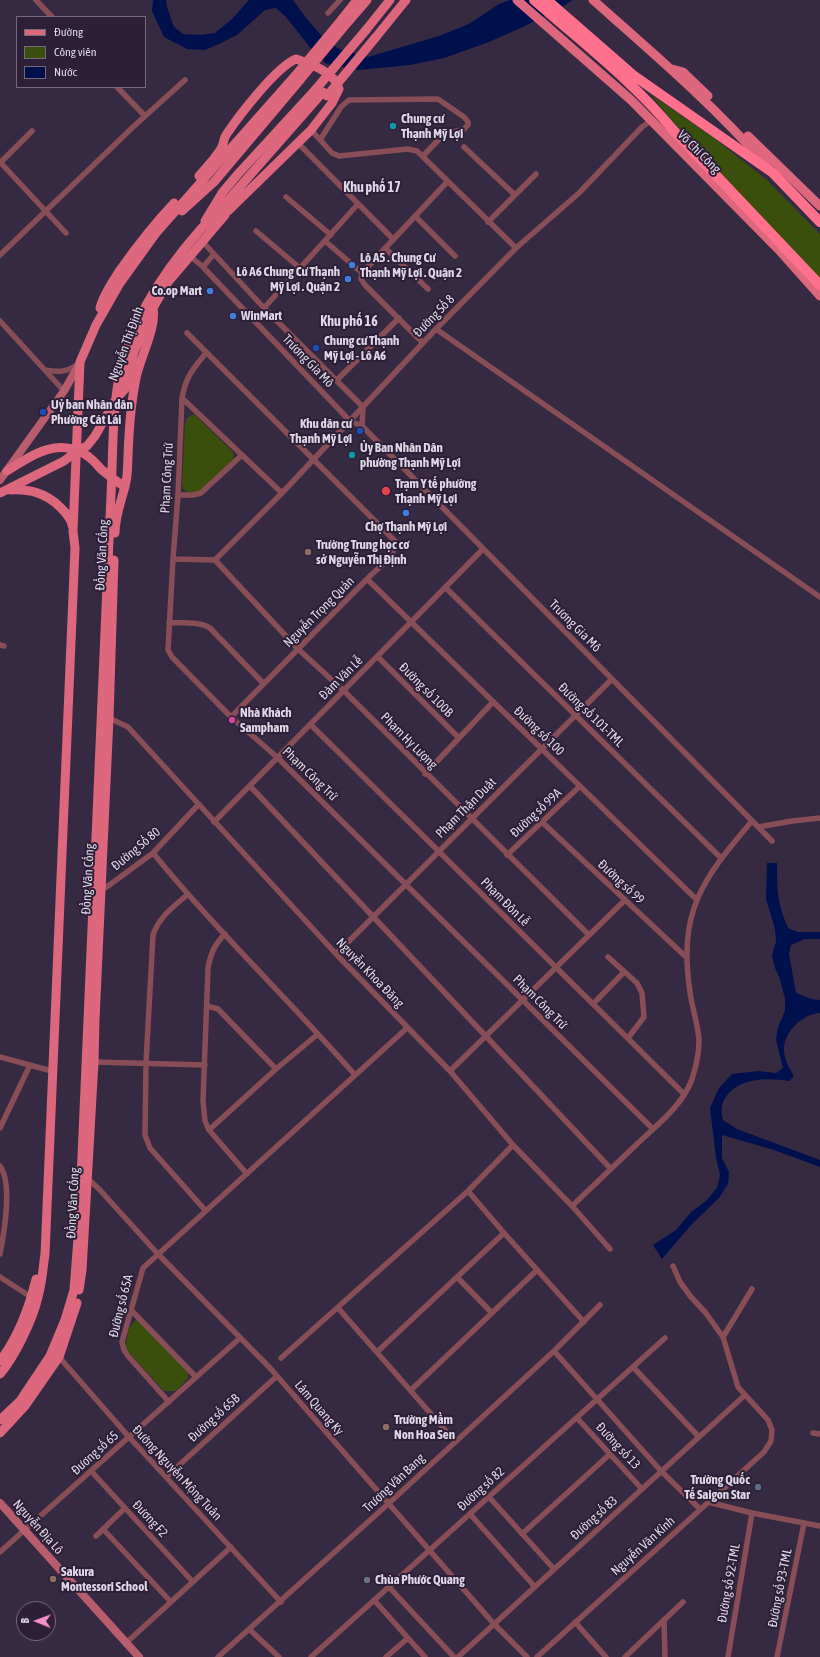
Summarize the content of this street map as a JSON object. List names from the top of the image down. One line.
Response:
{"streets":{"highway":["Võ Chí Công"],"main road":["Nguyễn Thị Định","Đồng Văn Cống"],"street":["Đường Số 8","Trương Gia Mô","Phạm Công Trứ","Nguyễn Trọng Quản","Đàm Văn Lễ","Đường số 100B","Đường số 101-TML","Đường số 100","Phạm Hy Lượng","Phạm Thận Duật","Đường số 99A","Đường Số 80","Đường số 99","Phạm Đôn Lễ","Nguyễn Khoa Đăng","Đường số 65A","Lâm Quang Ky","Đường số 65B","Đường số 13","Đương số 65","Đường Nguyễn Mộng Tuân","Trương Văn Bang","Đường số 82","Đường số 83","Đương F2","Nguyễn Địa Lô","Nguyễn Văn Kỉnh","Đường số 92-TML","Đường số 93-TML"]},"crossings":[["Võ Chí Công","Đường Số 8"],["Đường Số 8","Trương Gia Mô"],["Đường Số 8","Nguyễn Trọng Quản"],["Đường Số 8","Phạm Hy Lượng"],["Nguyễn Thị Định","Trương Gia Mô"],["Nguyễn Thị Định","Đồng Văn Cống"],["Trương Gia Mô","Đàm Văn Lễ"],["Trương Gia Mô","Phạm Thận Duật"],["Phạm Công Trứ","Nguyễn Trọng Quản"],["Phạm Công Trứ","Đàm Văn Lễ"],["Phạm Công Trứ","Phạm Thận Duật"],["Đồng Văn Cống","Đường Số 80"],["Đồng Văn Cống","Nguyễn Khoa Đăng"],["Đồng Văn Cống","Lâm Quang Ky"],["Đồng Văn Cống","Đường Nguyễn Mộng Tuân"],["Nguyễn Trọng Quản","Đường số 100"],["Nguyễn Trọng Quản","Phạm Hy Lượng"],["Đàm Văn Lễ","Đường số 100B"],["Đàm Văn Lễ","Đường số 101-TML"],["Đàm Văn Lễ","Đường số 100"],["Đàm Văn Lễ","Phạm Hy Lượng"],["Đàm Văn Lễ","Phạm Đôn Lễ"],["Đàm Văn Lễ","Nguyễn Khoa Đăng"],["Đường số 101-TML","Phạm Thận Duật"],["Đường số 100","Phạm Thận Duật"],["Đường số 100","Đường số 99A"],["Phạm Hy Lượng","Phạm Thận Duật"],["Phạm Hy Lượng","Đường số 99A"],["Phạm Thận Duật","Phạm Đôn Lễ"],["Phạm Thận Duật","Nguyễn Khoa Đăng"],["Đường số 99A","Đường số 99"],["Đường Số 80","Nguyễn Khoa Đăng"],["Nguyễn Khoa Đăng","Đường số 65A"],["Đường số 65A","Lâm Quang Ky"],["Đường số 65A","Đương số 65"],["Lâm Quang Ky","Đường số 65B"],["Lâm Quang Ky","Đương số 65"],["Lâm Quang Ky","Trương Văn Bang"],["Lâm Quang Ky","Đường số 82"],["Lâm Quang Ky","Đường số 83"],["Đường số 65B","Đường Nguyễn Mộng Tuân"],["Đường số 13","Đường số 82"],["Đường số 13","Đường số 83"],["Đương số 65","Đường Nguyễn Mộng Tuân"],["Đương số 65","Đương F2"],["Đương số 65","Nguyễn Địa Lô"],["Đường Nguyễn Mộng Tuân","Trương Văn Bang"],["Đường số 83","Nguyễn Văn Kỉnh"]],"districts":["Khu phố 17","Khu phố 16"],"places":["Chung cư Thạnh Mỹ Lợi","Lô A5 . Chung Cư Thạnh Mỹ Lợi . Quận 2","Lô A6 Chung Cư Thạnh Mỹ Lợi . Quận 2","Co.op Mart","WinMart","Chung cư Thạnh Mỹ Lợi - Lô A6","Uỷ ban Nhân dân Phường Cát Lái","Khu dân cư Thạnh Mỹ Lợi","Ủy Ban Nhân Dân phường Thạnh Mỹ Lợi","Trạm Y tế phường Thạnh Mỹ Lợi","Chợ Thạnh Mỹ Lợi","Trường Trung học cơ sở Nguyễn Thị Định","Nhà Khách Sampham","Trường Mầm Non Hoa Sen","Trường Quốc Tế Saigon Star","Sakura Montessori School","Chùa Phước Quang"],"legend":["Đường","Công viên","Nước"],"north":"left"}
